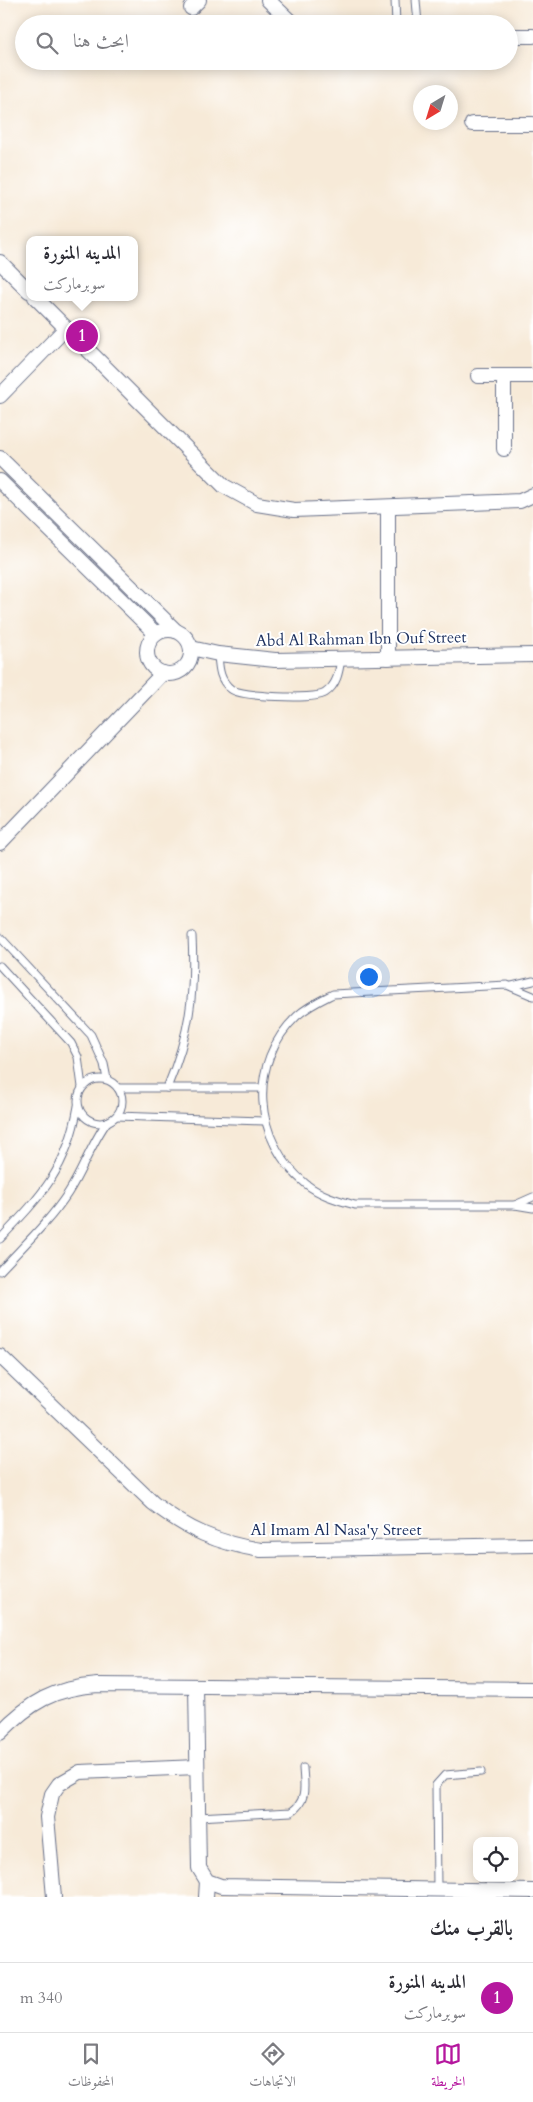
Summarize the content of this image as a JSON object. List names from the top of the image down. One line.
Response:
{"streets":{"street":["Abd Al Rahman Ibn Ouf Street","Al Imam Al Nasa'y Street"]},"north":"bottom left","page":{"search":"ابحث هنا","popup":["المدينه المنورة","سوبرماركت"],"pins":"1","heading":"بالقرب منك","list":[{"mark":"1","name":"المدينه المنورة","note":"سوبرماركت","value":"340 m"}],"nav":["الخريطة","الاتجاهات","المحفوظات"]}}
